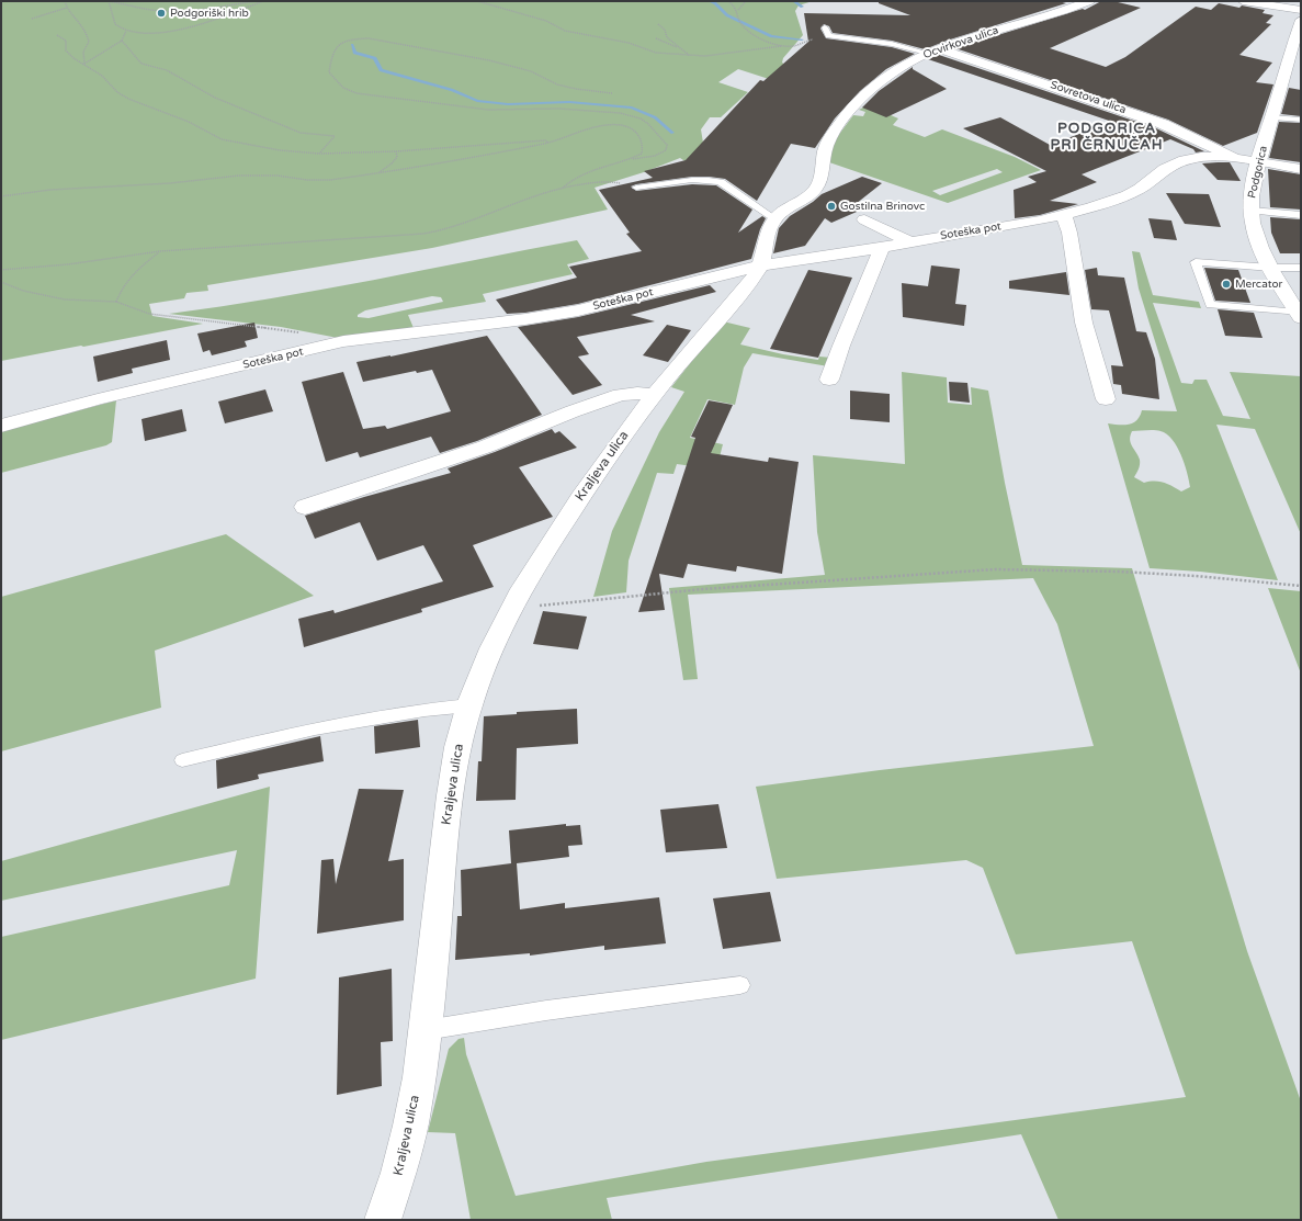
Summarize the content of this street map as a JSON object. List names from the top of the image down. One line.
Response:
{"streets":{"street":["Ocvirkova ulica","Sovretova ulica","Podgorica","Soteška pot","Kraljeva ulica"]},"crossings":[["Ocvirkova ulica","Sovretova ulica"],["Sovretova ulica","Podgorica"],["Sovretova ulica","Soteška pot"],["Soteška pot","Kraljeva ulica"]],"districts":["PODGORICA PRI ČRNUČAH"],"places":["Podgoriški hrib","Gostilna Brinovc","Mercator"]}
